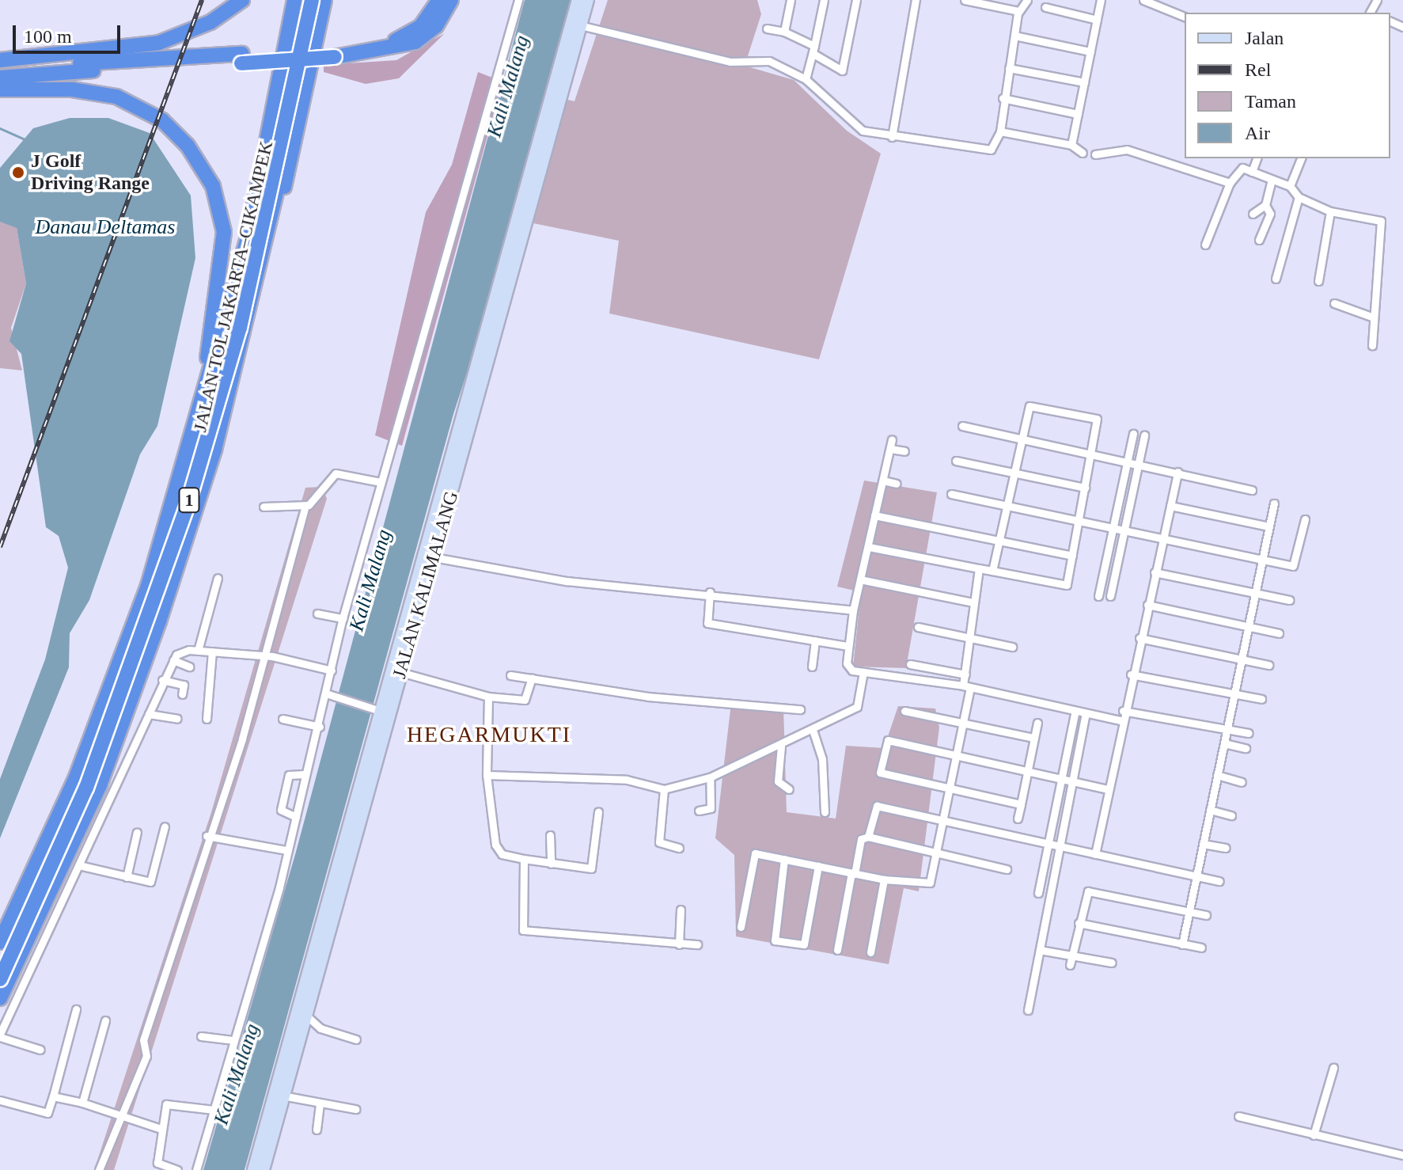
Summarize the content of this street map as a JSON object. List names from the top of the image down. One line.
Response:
{"streets":{"highway":["JALAN TOL JAKARTA–CIKAMPEK","1"],"main road":["JALAN KALIMALANG"]},"crossings":[["JALAN TOL JAKARTA–CIKAMPEK","1"]],"districts":["HEGARMUKTI"],"water":["Kali Malang","Danau Deltamas"],"places":["J Golf Driving Range"],"legend":["Jalan","Rel","Taman","Air"],"scale_bar":"100 m"}
